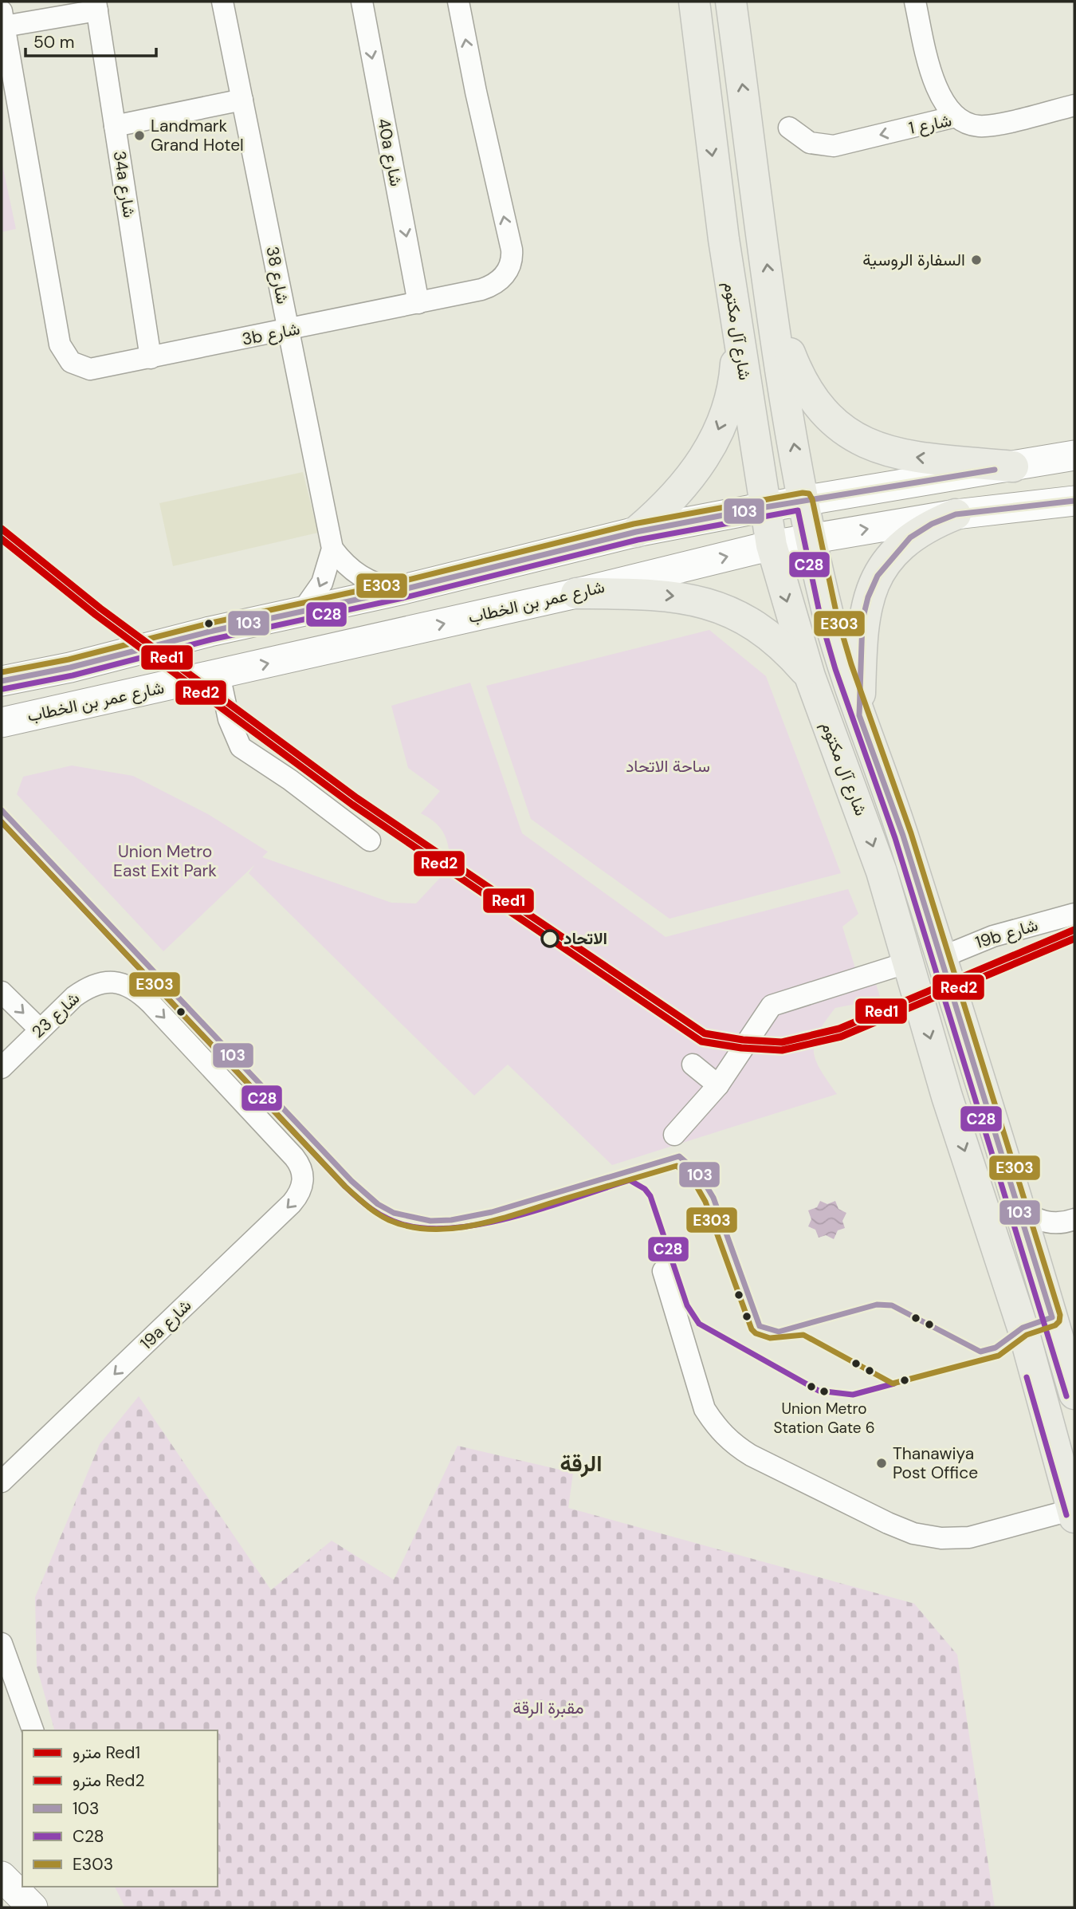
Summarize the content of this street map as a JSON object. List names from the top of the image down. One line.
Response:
{"streets":{"main road":["شارع آل مكتوم","شارع عمر بن الخطاب"],"street":["شارع 1","40a شارع","34a شارع","شارع 38","3b شارع","19b شارع","شارع 23","19a شارع"]},"crossings":[["40a شارع","3b شارع"],["34a شارع","3b شارع"],["شارع 38","3b شارع"],["شارع آل مكتوم","شارع عمر بن الخطاب"],["شارع آل مكتوم","19b شارع"],["شارع 23","19a شارع"]],"one_way":["شارع 1","40a شارع","3b شارع","شارع 23","19a شارع"],"districts":["الرقة"],"parks":["ساحة الاتحاد","Union Metro East Exit Park","مقبرة الرقة"],"places":["Landmark Grand Hotel","السفارة الروسية","الاتحاد","Union Metro Station Gate 6","Thanawiya Post Office"],"lines":["transit line 103","transit line E303","transit line C28","metro line Red1","metro line Red2"],"legend":["مترو Red1","مترو Red2","103","C28","E303"],"scale_bar":"50 m"}
